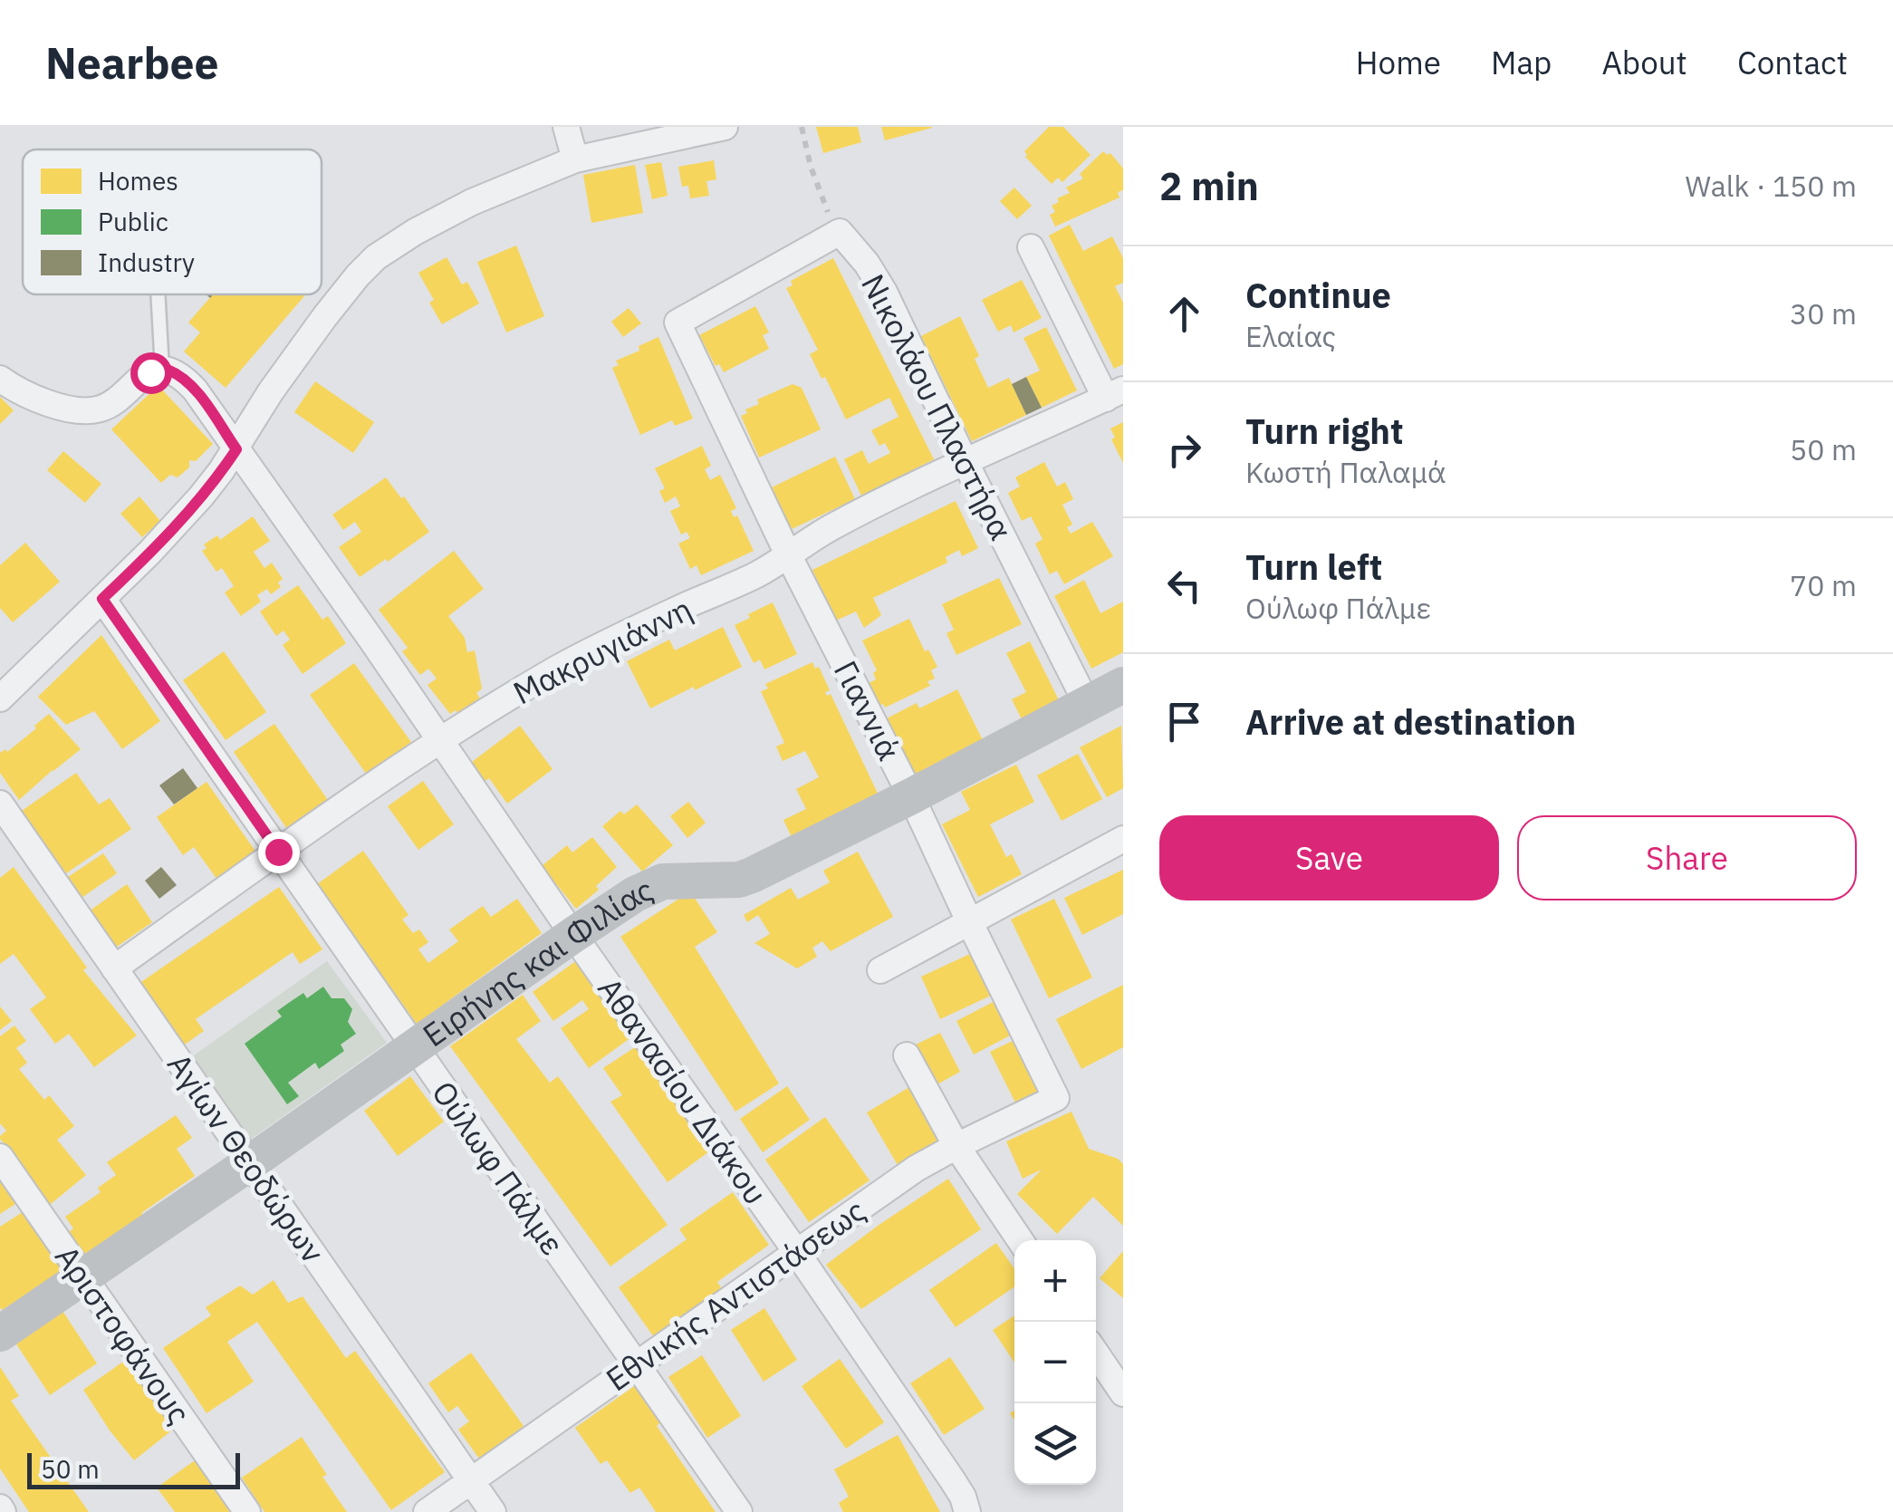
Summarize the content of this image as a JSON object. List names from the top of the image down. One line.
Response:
{"streets":{"street":["Νικολάου Πλαστήρα","Μακρυγιάννη","Γιαννιά","Ειρήνης και Φιλίας","Αθανασίου Διάκου","Αγίων Θεοδώρων","Ούλωφ Πάλμε","Εθνικής Αντιστάσεως","Αριστοφάνους"]},"crossings":[["Νικολάου Πλαστήρα","Μακρυγιάννη"],["Νικολάου Πλαστήρα","Γιαννιά"],["Νικολάου Πλαστήρα","Ειρήνης και Φιλίας"],["Μακρυγιάννη","Γιαννιά"],["Μακρυγιάννη","Αθανασίου Διάκου"],["Μακρυγιάννη","Αγίων Θεοδώρων"],["Μακρυγιάννη","Ούλωφ Πάλμε"],["Γιαννιά","Ειρήνης και Φιλίας"],["Γιαννιά","Εθνικής Αντιστάσεως"],["Ειρήνης και Φιλίας","Αθανασίου Διάκου"],["Ειρήνης και Φιλίας","Αγίων Θεοδώρων"],["Ειρήνης και Φιλίας","Ούλωφ Πάλμε"],["Ειρήνης και Φιλίας","Αριστοφάνους"],["Αθανασίου Διάκου","Εθνικής Αντιστάσεως"],["Αγίων Θεοδώρων","Εθνικής Αντιστάσεως"],["Ούλωφ Πάλμε","Εθνικής Αντιστάσεως"]],"legend":["Homes","Public","Industry"],"scale_bar":"50 m","page":{"header":"Nearbee","nav":["Home","Map","About","Contact"],"heading":["2 min","Walk · 150 m"],"list":[["Continue","Ελαίας","30 m"],["Turn right","Κωστή Παλαμά","50 m"],["Turn left","Ούλωφ Πάλμε","70 m"],"Arrive at destination"],"buttons":["Save","Share"],"map_buttons":["+","−"],"scale":"50 m"}}
